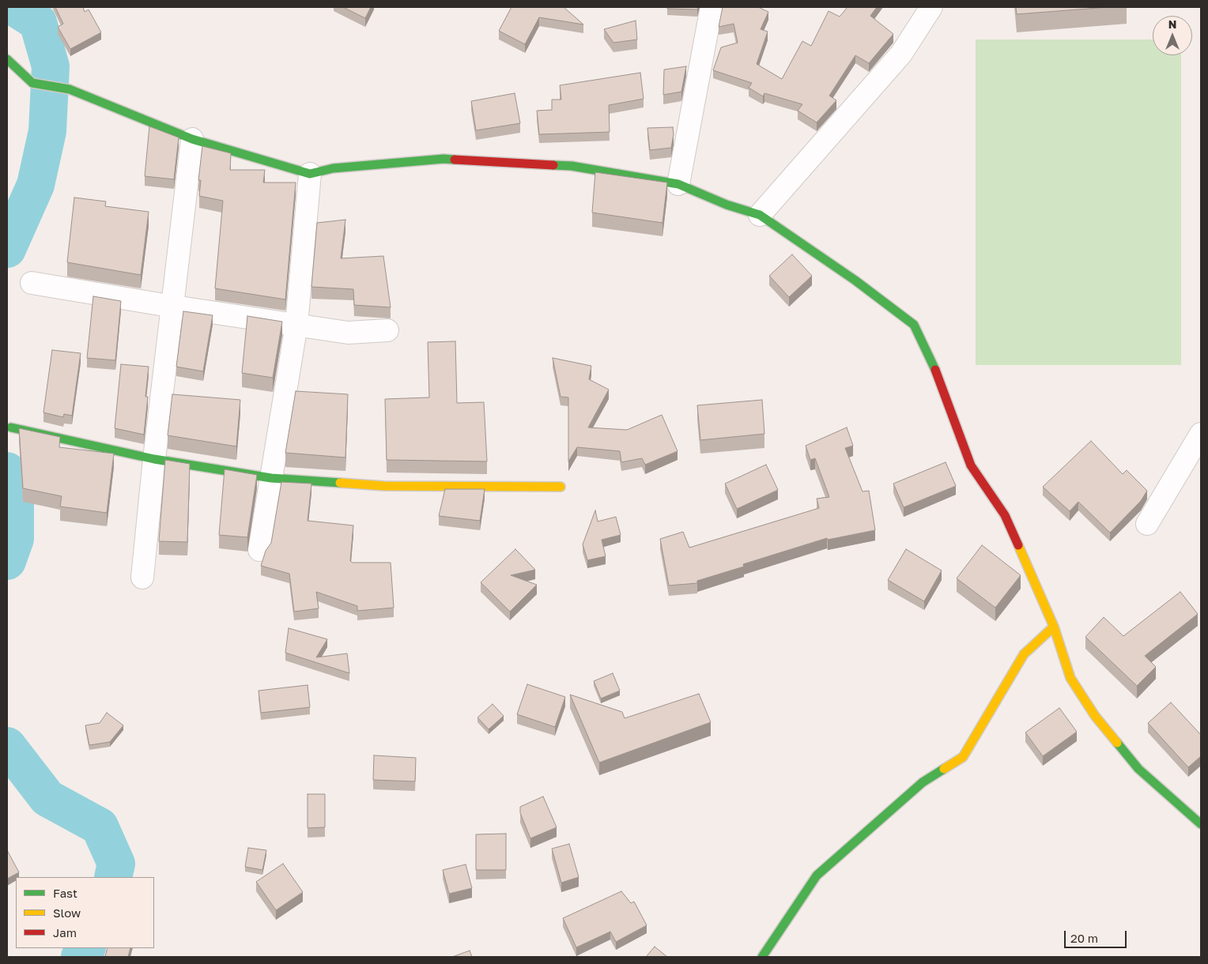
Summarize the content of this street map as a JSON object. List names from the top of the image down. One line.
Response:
{"legend":["Fast","Slow","Jam"],"scale_bar":"20 m","north":"top"}
